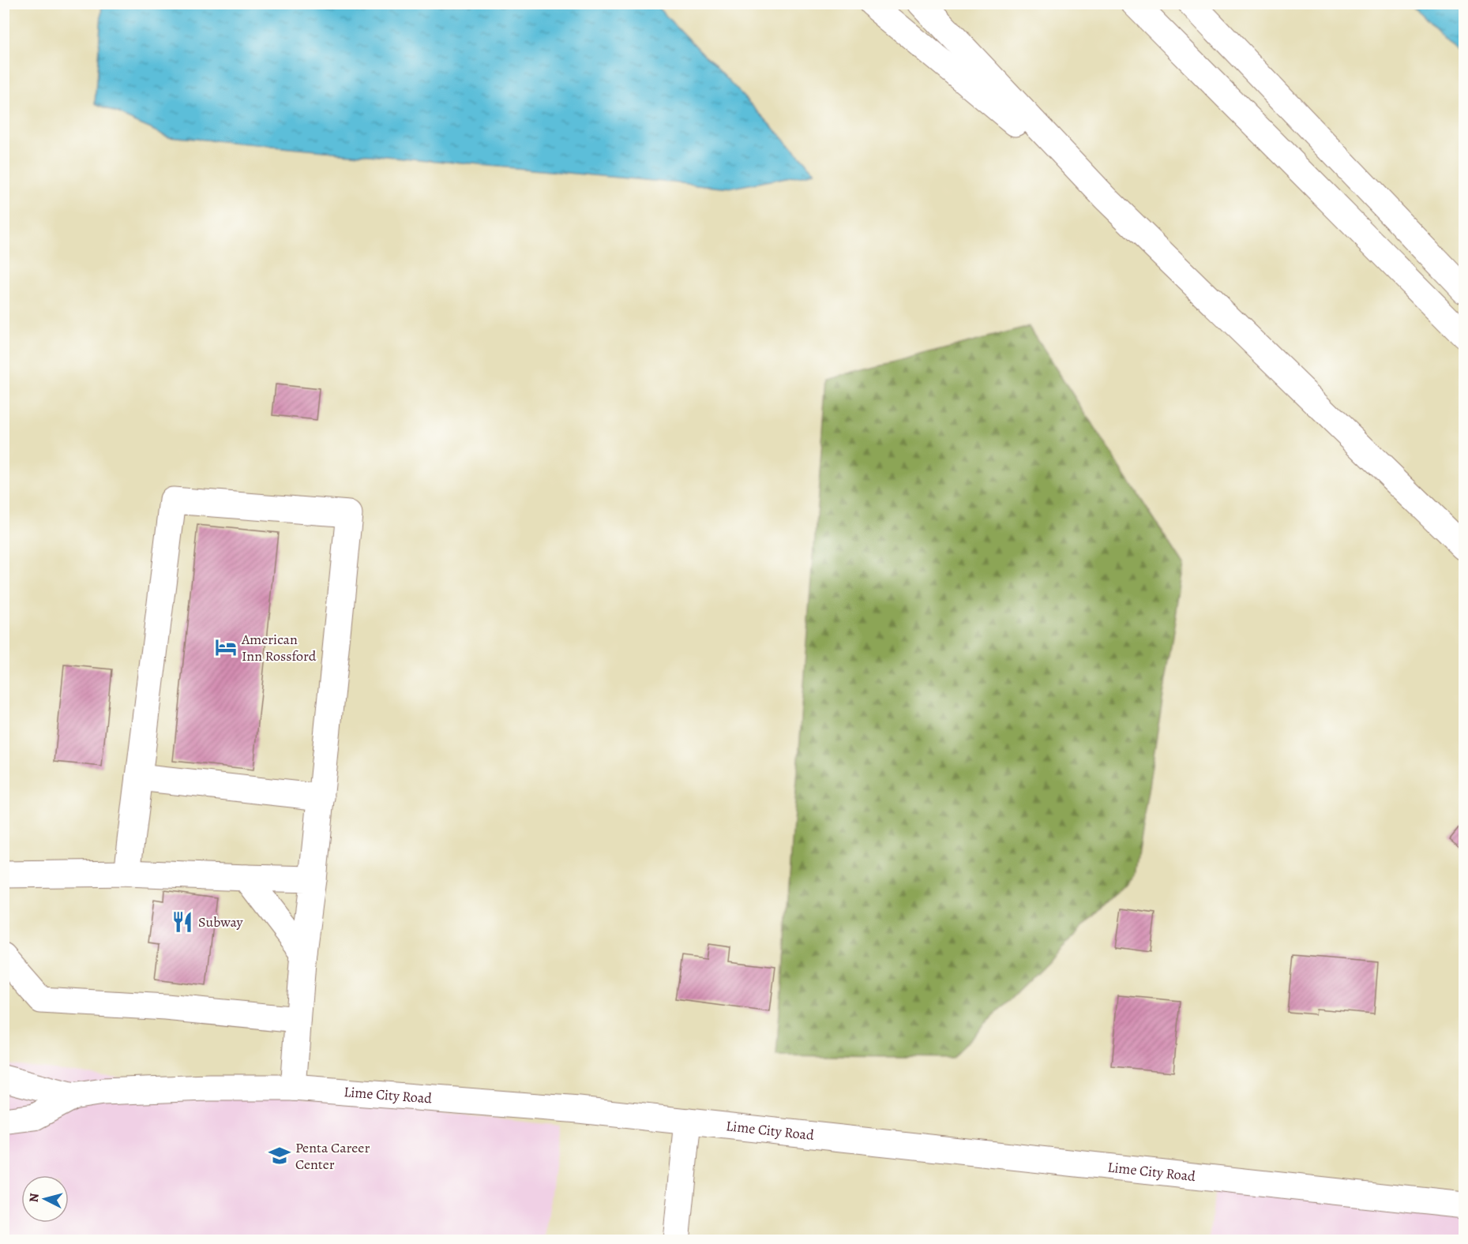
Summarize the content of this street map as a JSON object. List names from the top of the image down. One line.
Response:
{"streets":{"main road":["Lime City Road"]},"places":{"hotel":["American Inn Rossford"],"restaurant":["Subway"],"school or university":["Penta Career Center"]},"north":"left"}
